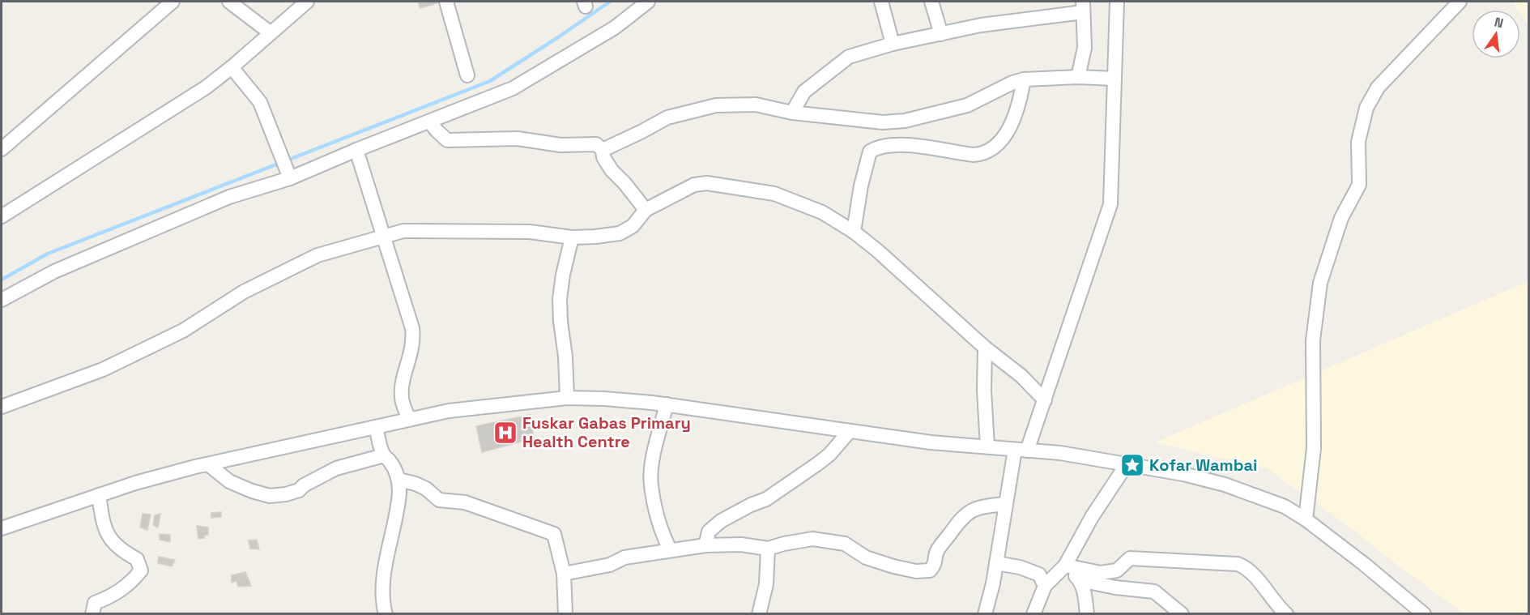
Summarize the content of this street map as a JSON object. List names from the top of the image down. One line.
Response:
{"places":{"hospital":["Fuskar Gabas Primary Health Centre"],"place":["Kofar Wambai"]},"north":"top"}
